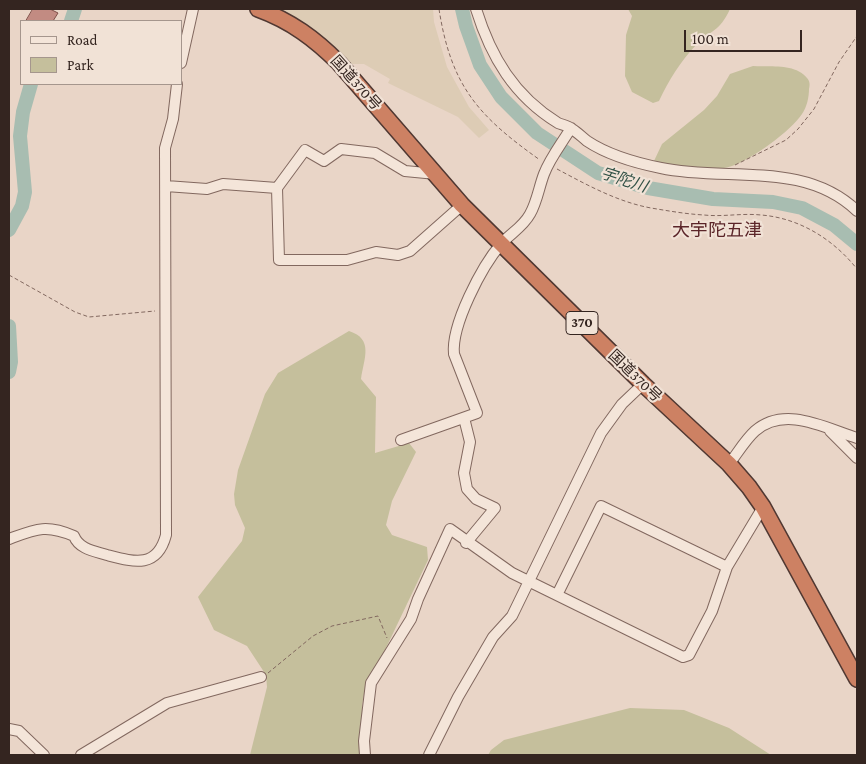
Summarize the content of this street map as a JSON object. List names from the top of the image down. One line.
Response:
{"streets":{"highway":["国道370号","370"]},"districts":["大宇陀五津"],"water":["宇陀川"],"legend":["Road","Park"],"scale_bar":"100 m"}
